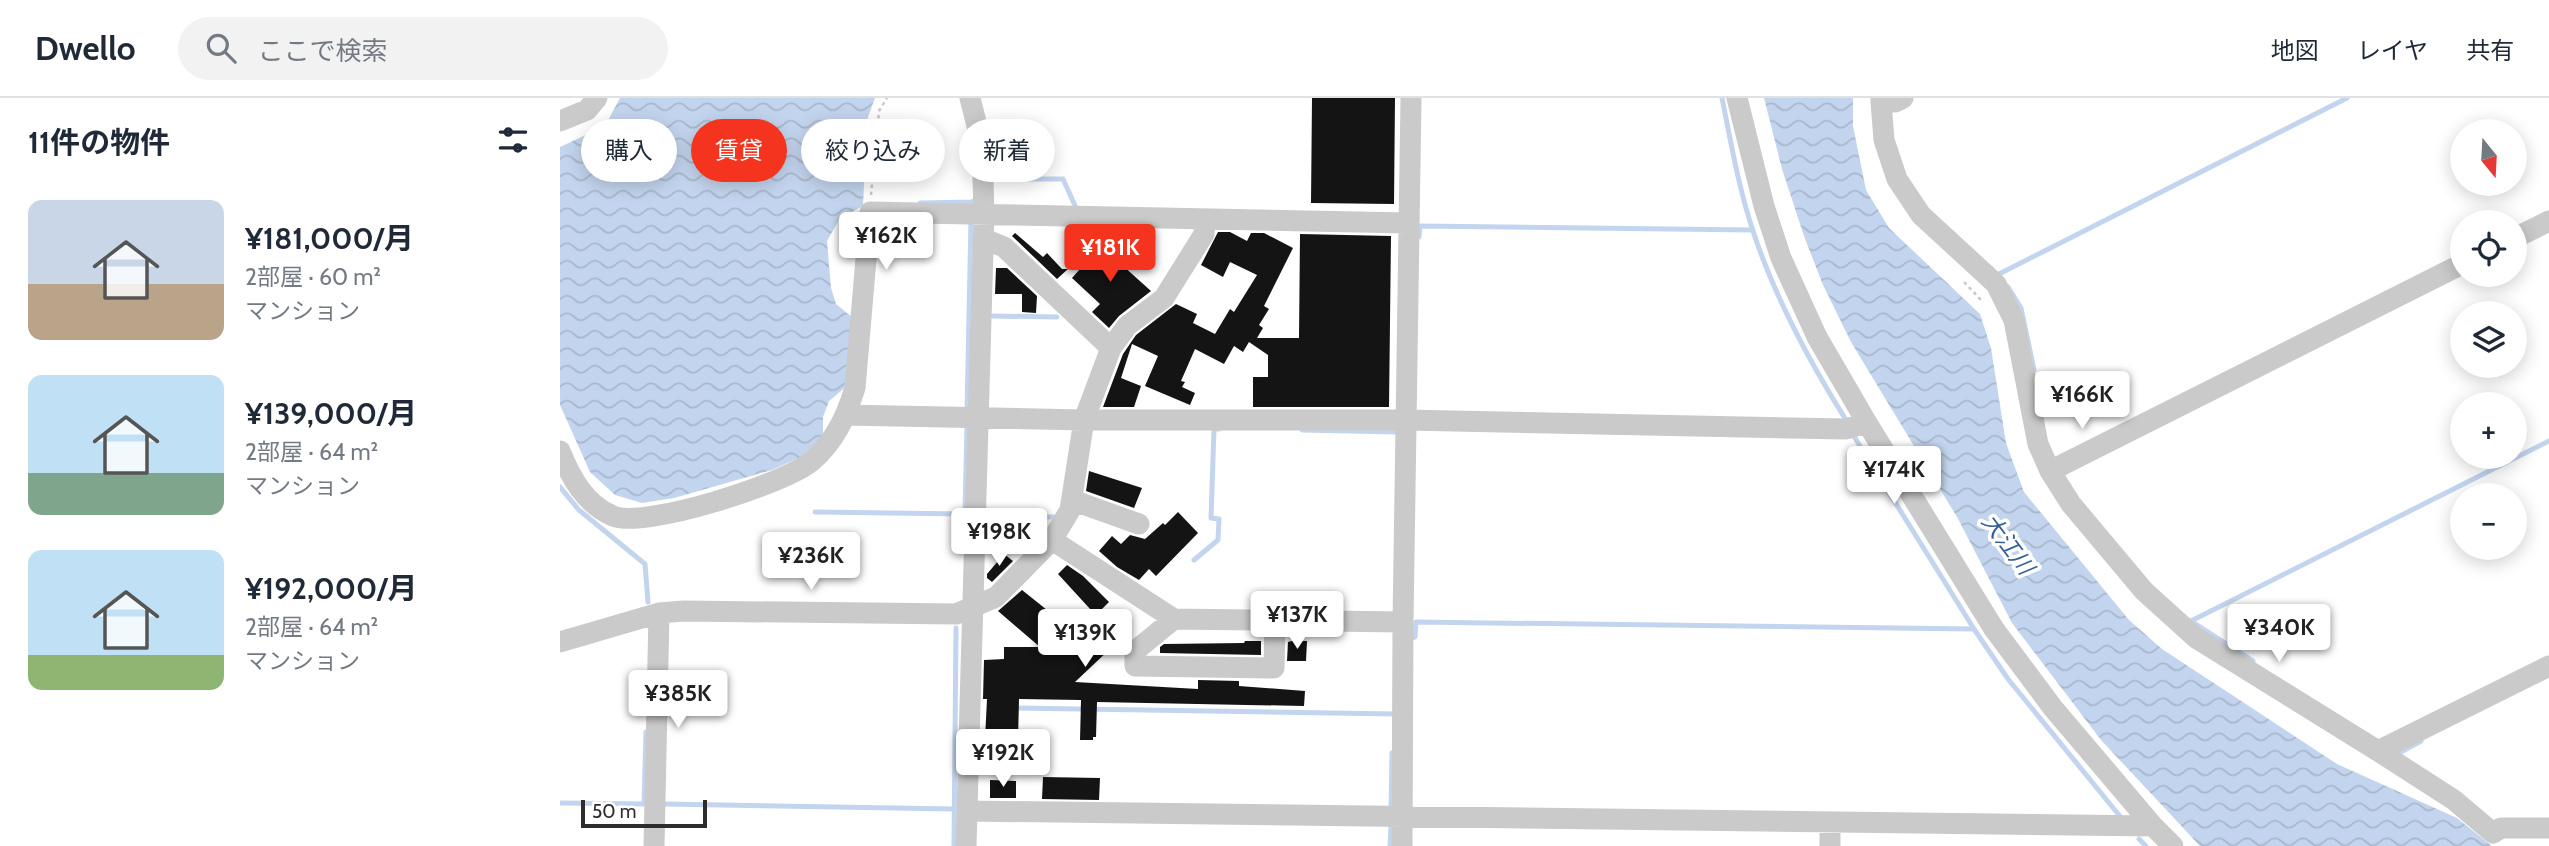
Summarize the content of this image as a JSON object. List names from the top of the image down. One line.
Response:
{"water":["大江川"],"scale_bar":"50 m","north":"bottom","page":{"header":"Dwello","search":"ここで検索","nav":["地図","レイヤ","共有"],"heading":"11件の物件","map_buttons":["+","−"],"chip":["購入","賃貸","絞り込み","新着"],"list":[{"name":"¥181,000/月","note":"2部屋 · 60 m² · マンション"},{"name":"¥139,000/月","note":"2部屋 · 64 m² · マンション"},{"name":"¥192,000/月","note":"2部屋 · 64 m² · マンション"}],"price":["¥162K","¥181K","¥166K","¥174K","¥198K","¥236K","¥137K","¥340K","¥139K","¥385K","¥192K"],"scale":"50 m"}}
